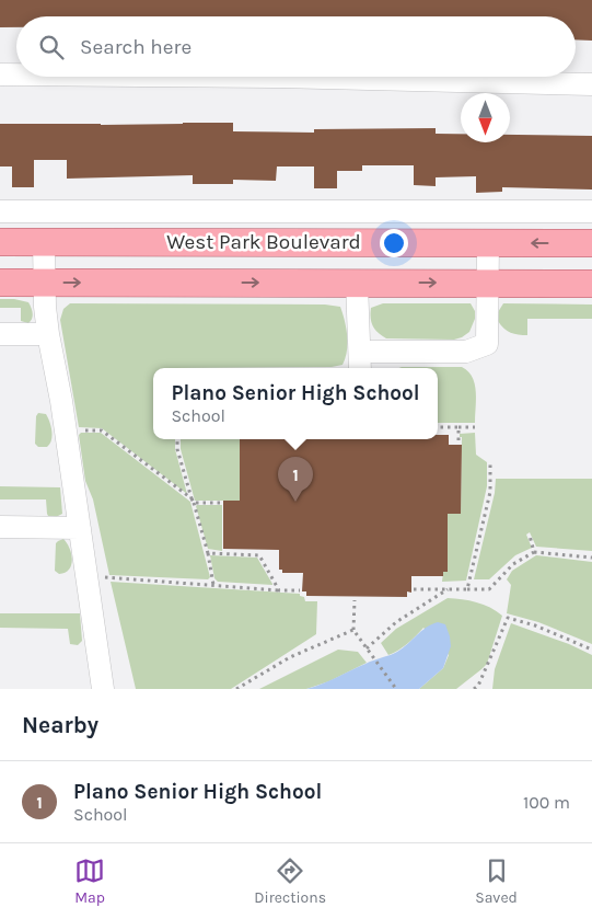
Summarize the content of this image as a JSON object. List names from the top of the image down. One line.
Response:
{"streets":{"main road":["West Park Boulevard"]},"north":"bottom","page":{"search":"Search here","popup":["Plano Senior High School","School"],"pins":"1","heading":"Nearby","list":[{"mark":"1","name":"Plano Senior High School","note":"School","value":"100 m"}],"nav":["Map","Directions","Saved"]}}
